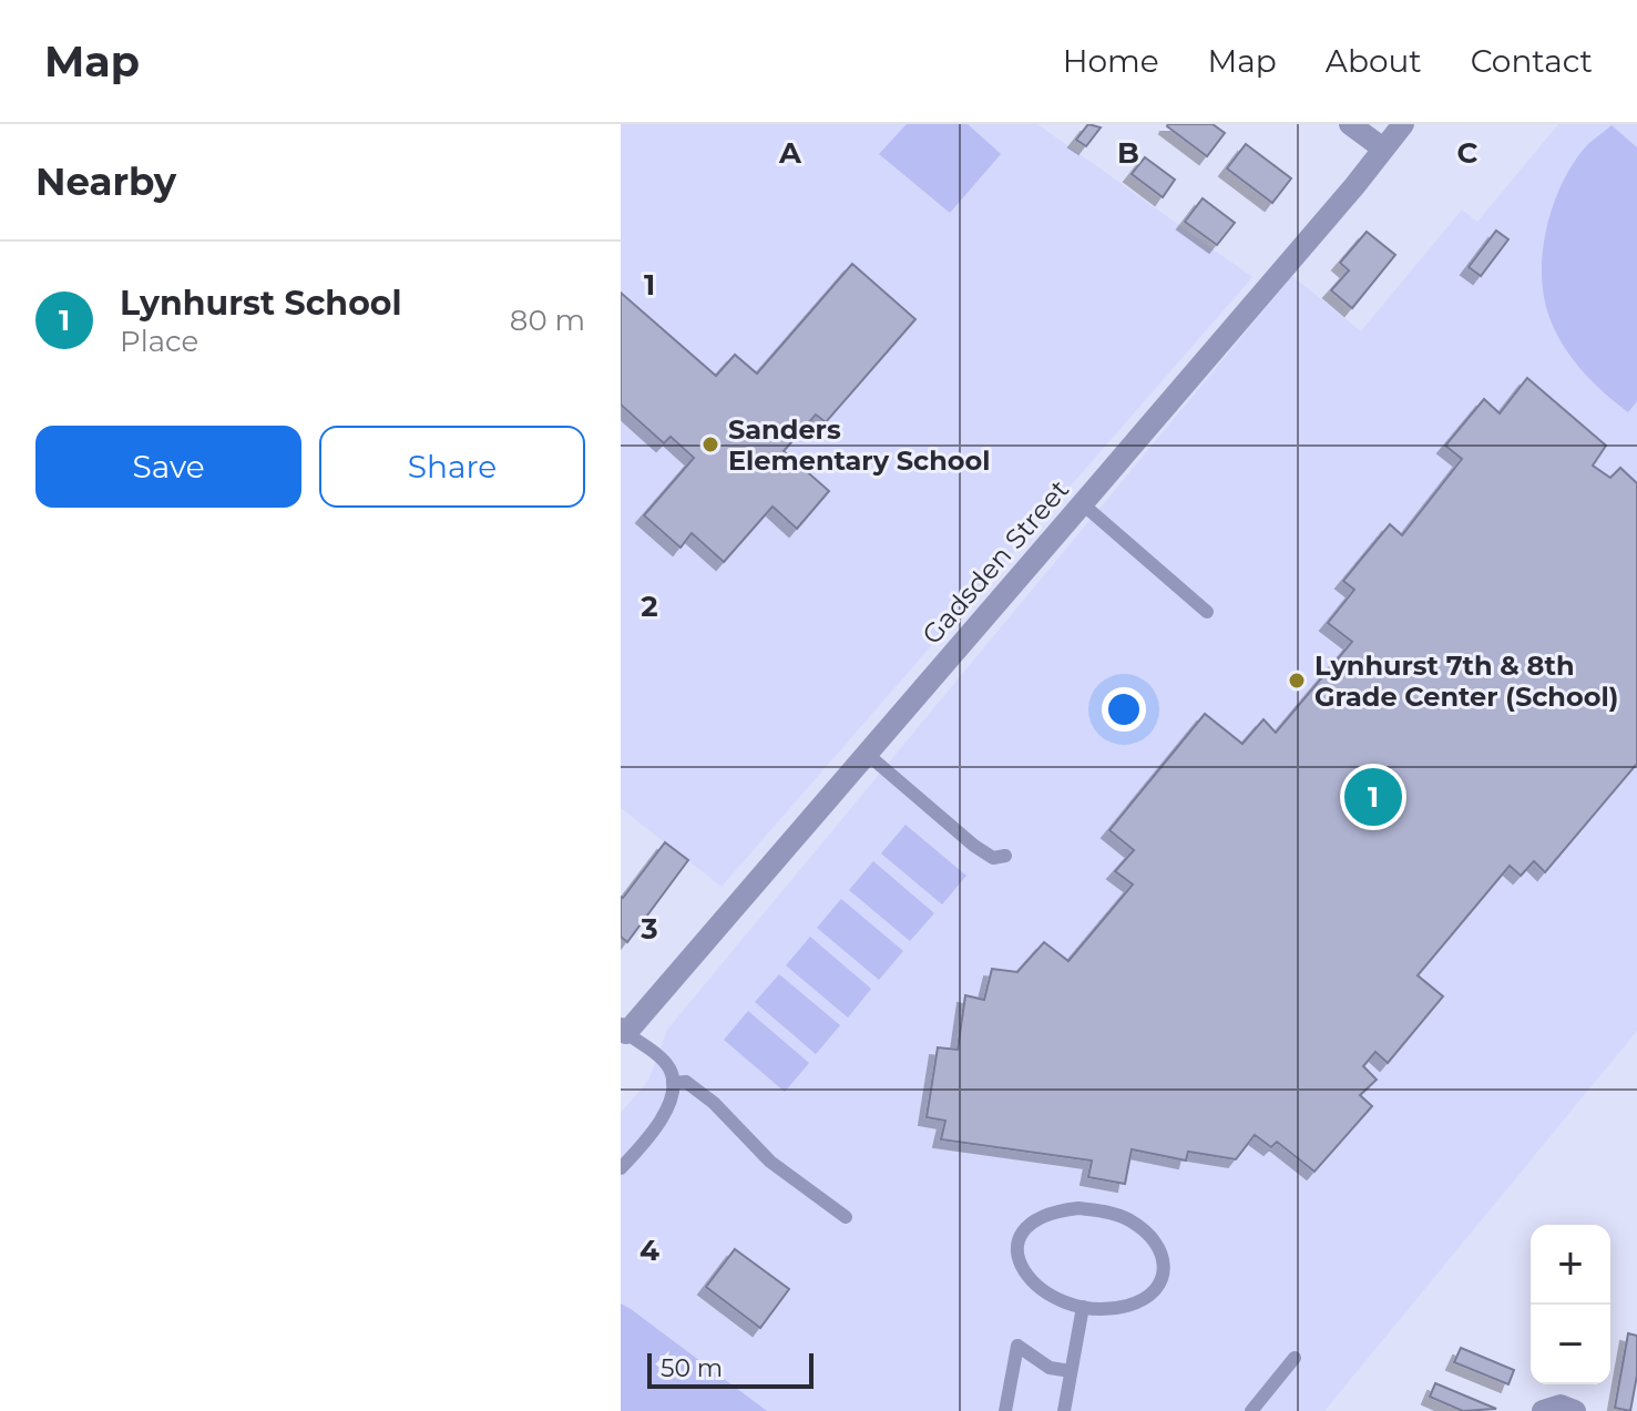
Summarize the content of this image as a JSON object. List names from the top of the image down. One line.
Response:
{"streets":{"street":["Gadsden Street"]},"places":["Sanders Elementary School","Lynhurst 7th & 8th Grade Center (School)"],"scale_bar":"50 m","page":{"header":"Map","nav":["Home","Map","About","Contact"],"heading":"Nearby","list":[{"mark":"1","name":"Lynhurst School","note":"Place","value":"80 m"}],"buttons":["Save","Share"],"pins":"1","map_buttons":["+","−"],"scale":"50 m"},"grid":{"columns":["A","B","C"],"rows":["1","2","3","4"]}}
